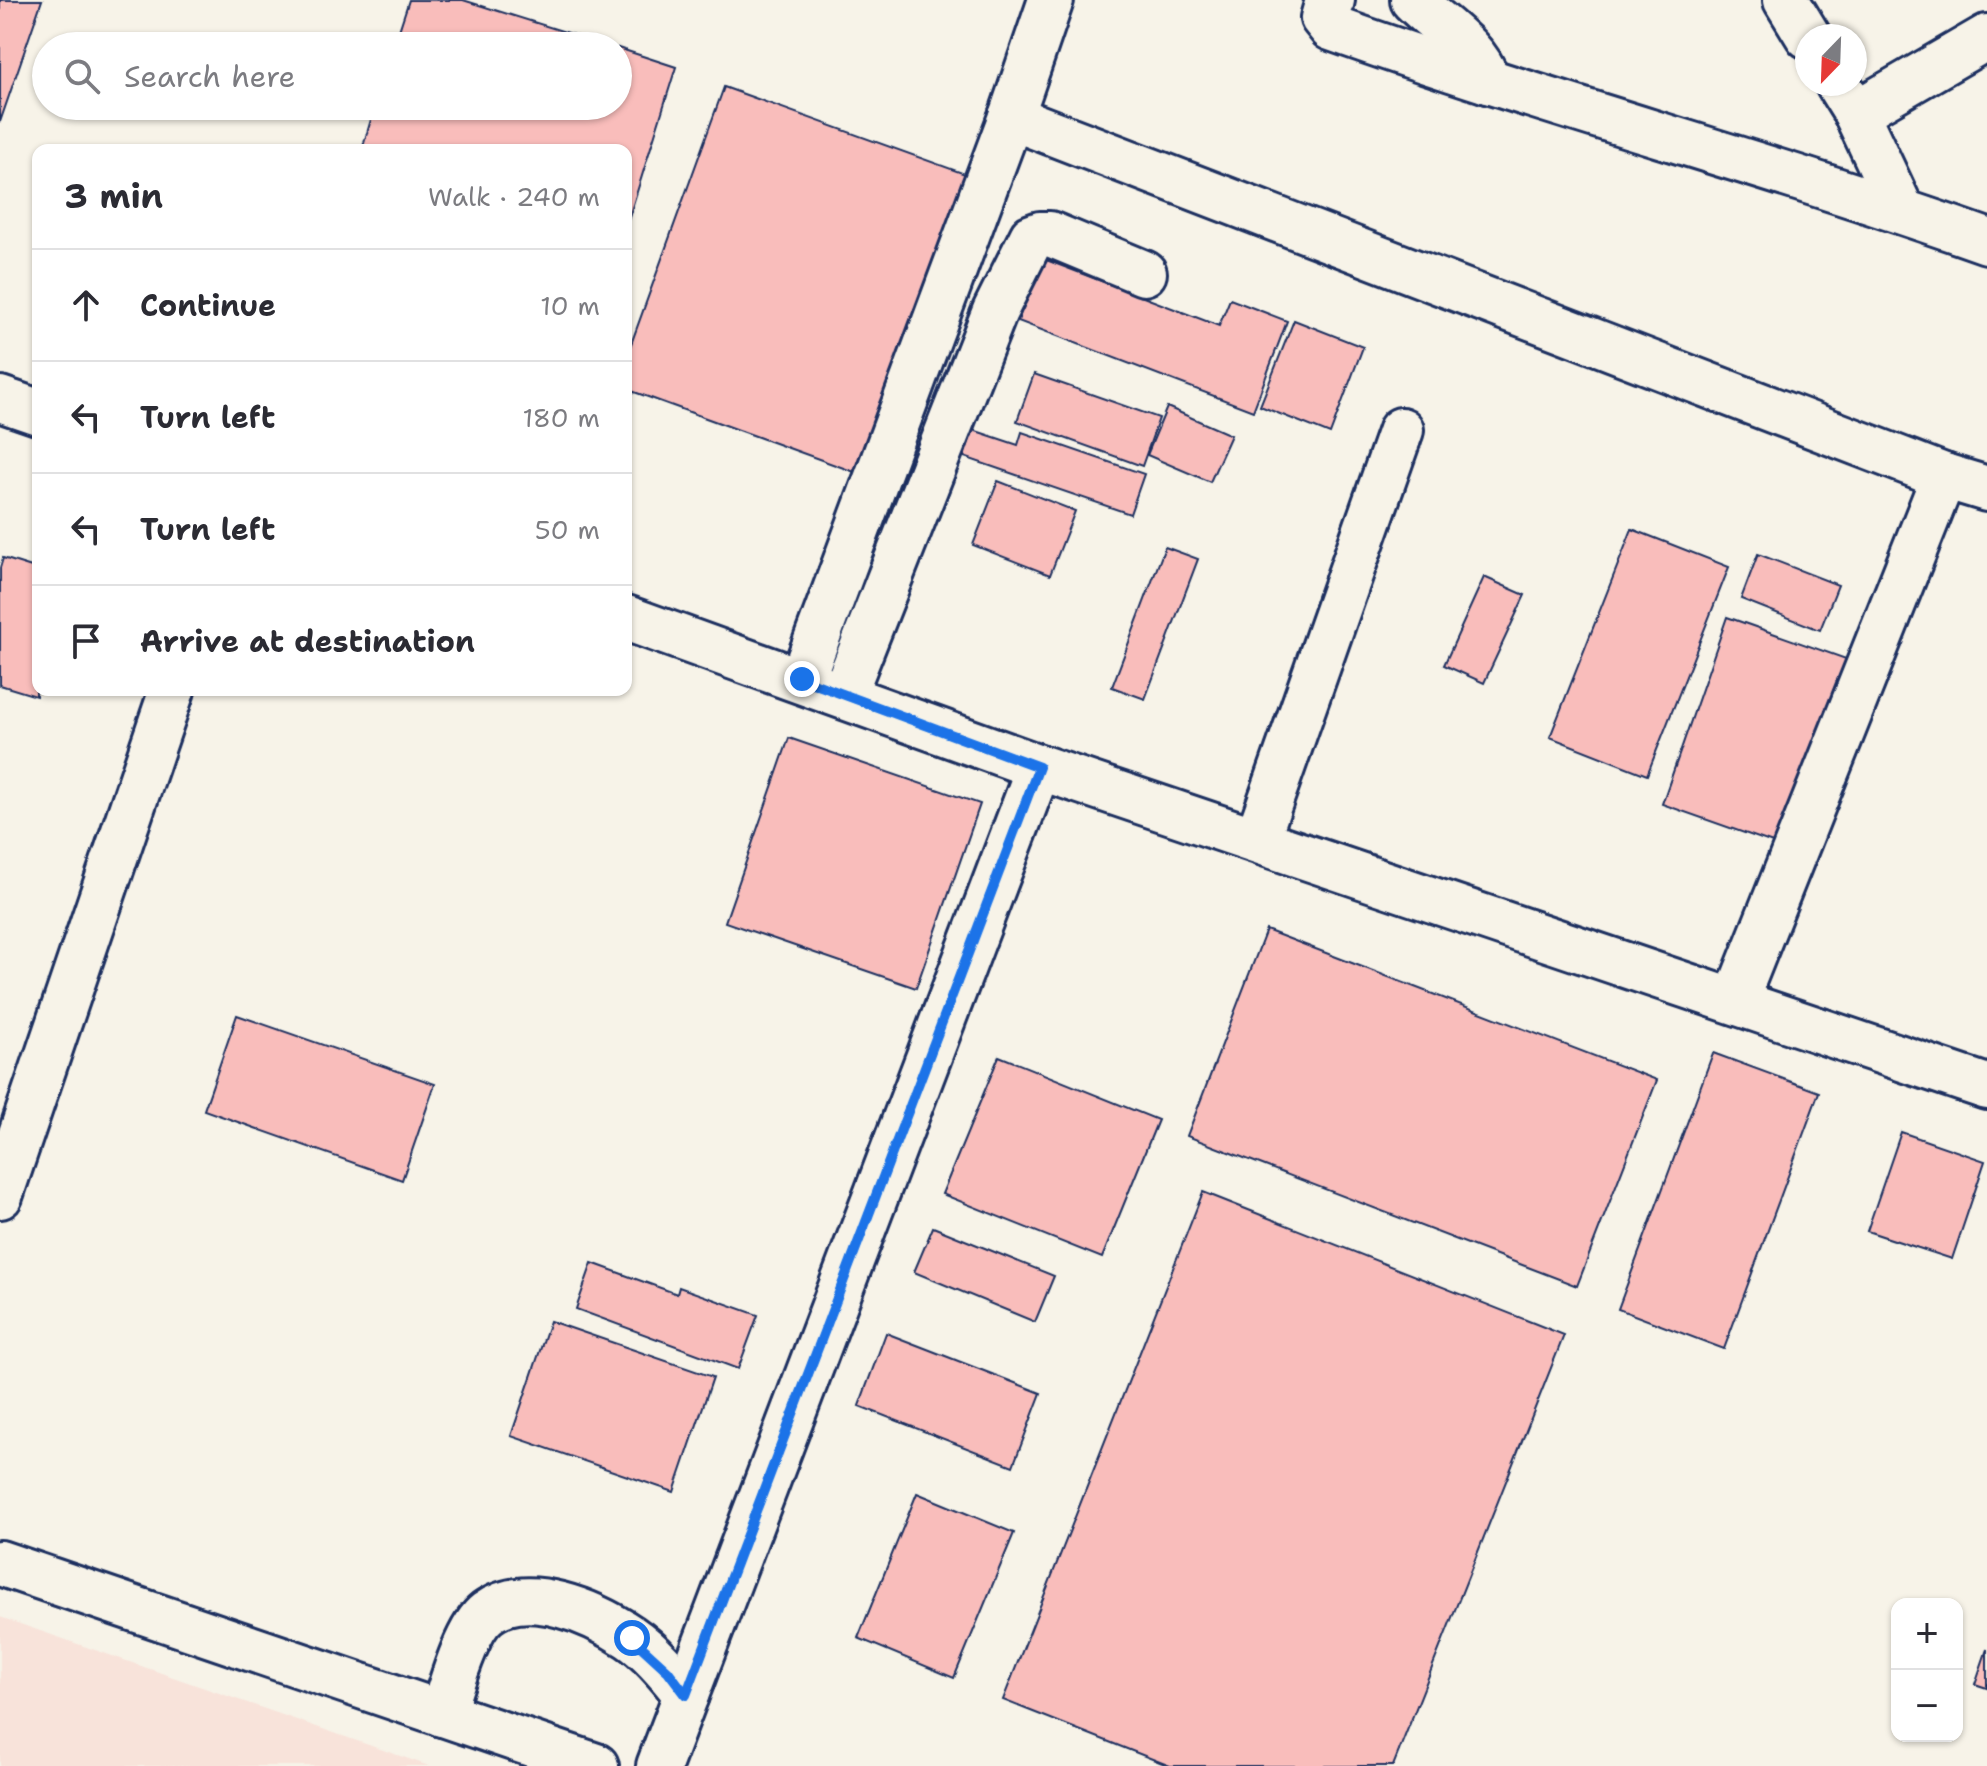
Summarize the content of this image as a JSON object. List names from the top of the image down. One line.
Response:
{"north":"bottom left","page":{"search":"Search here","heading":["3 min","Walk · 240 m"],"list":[["Continue","10 m"],["Turn left","180 m"],["Turn left","50 m"],"Arrive at destination"],"map_buttons":["+","−"]}}
